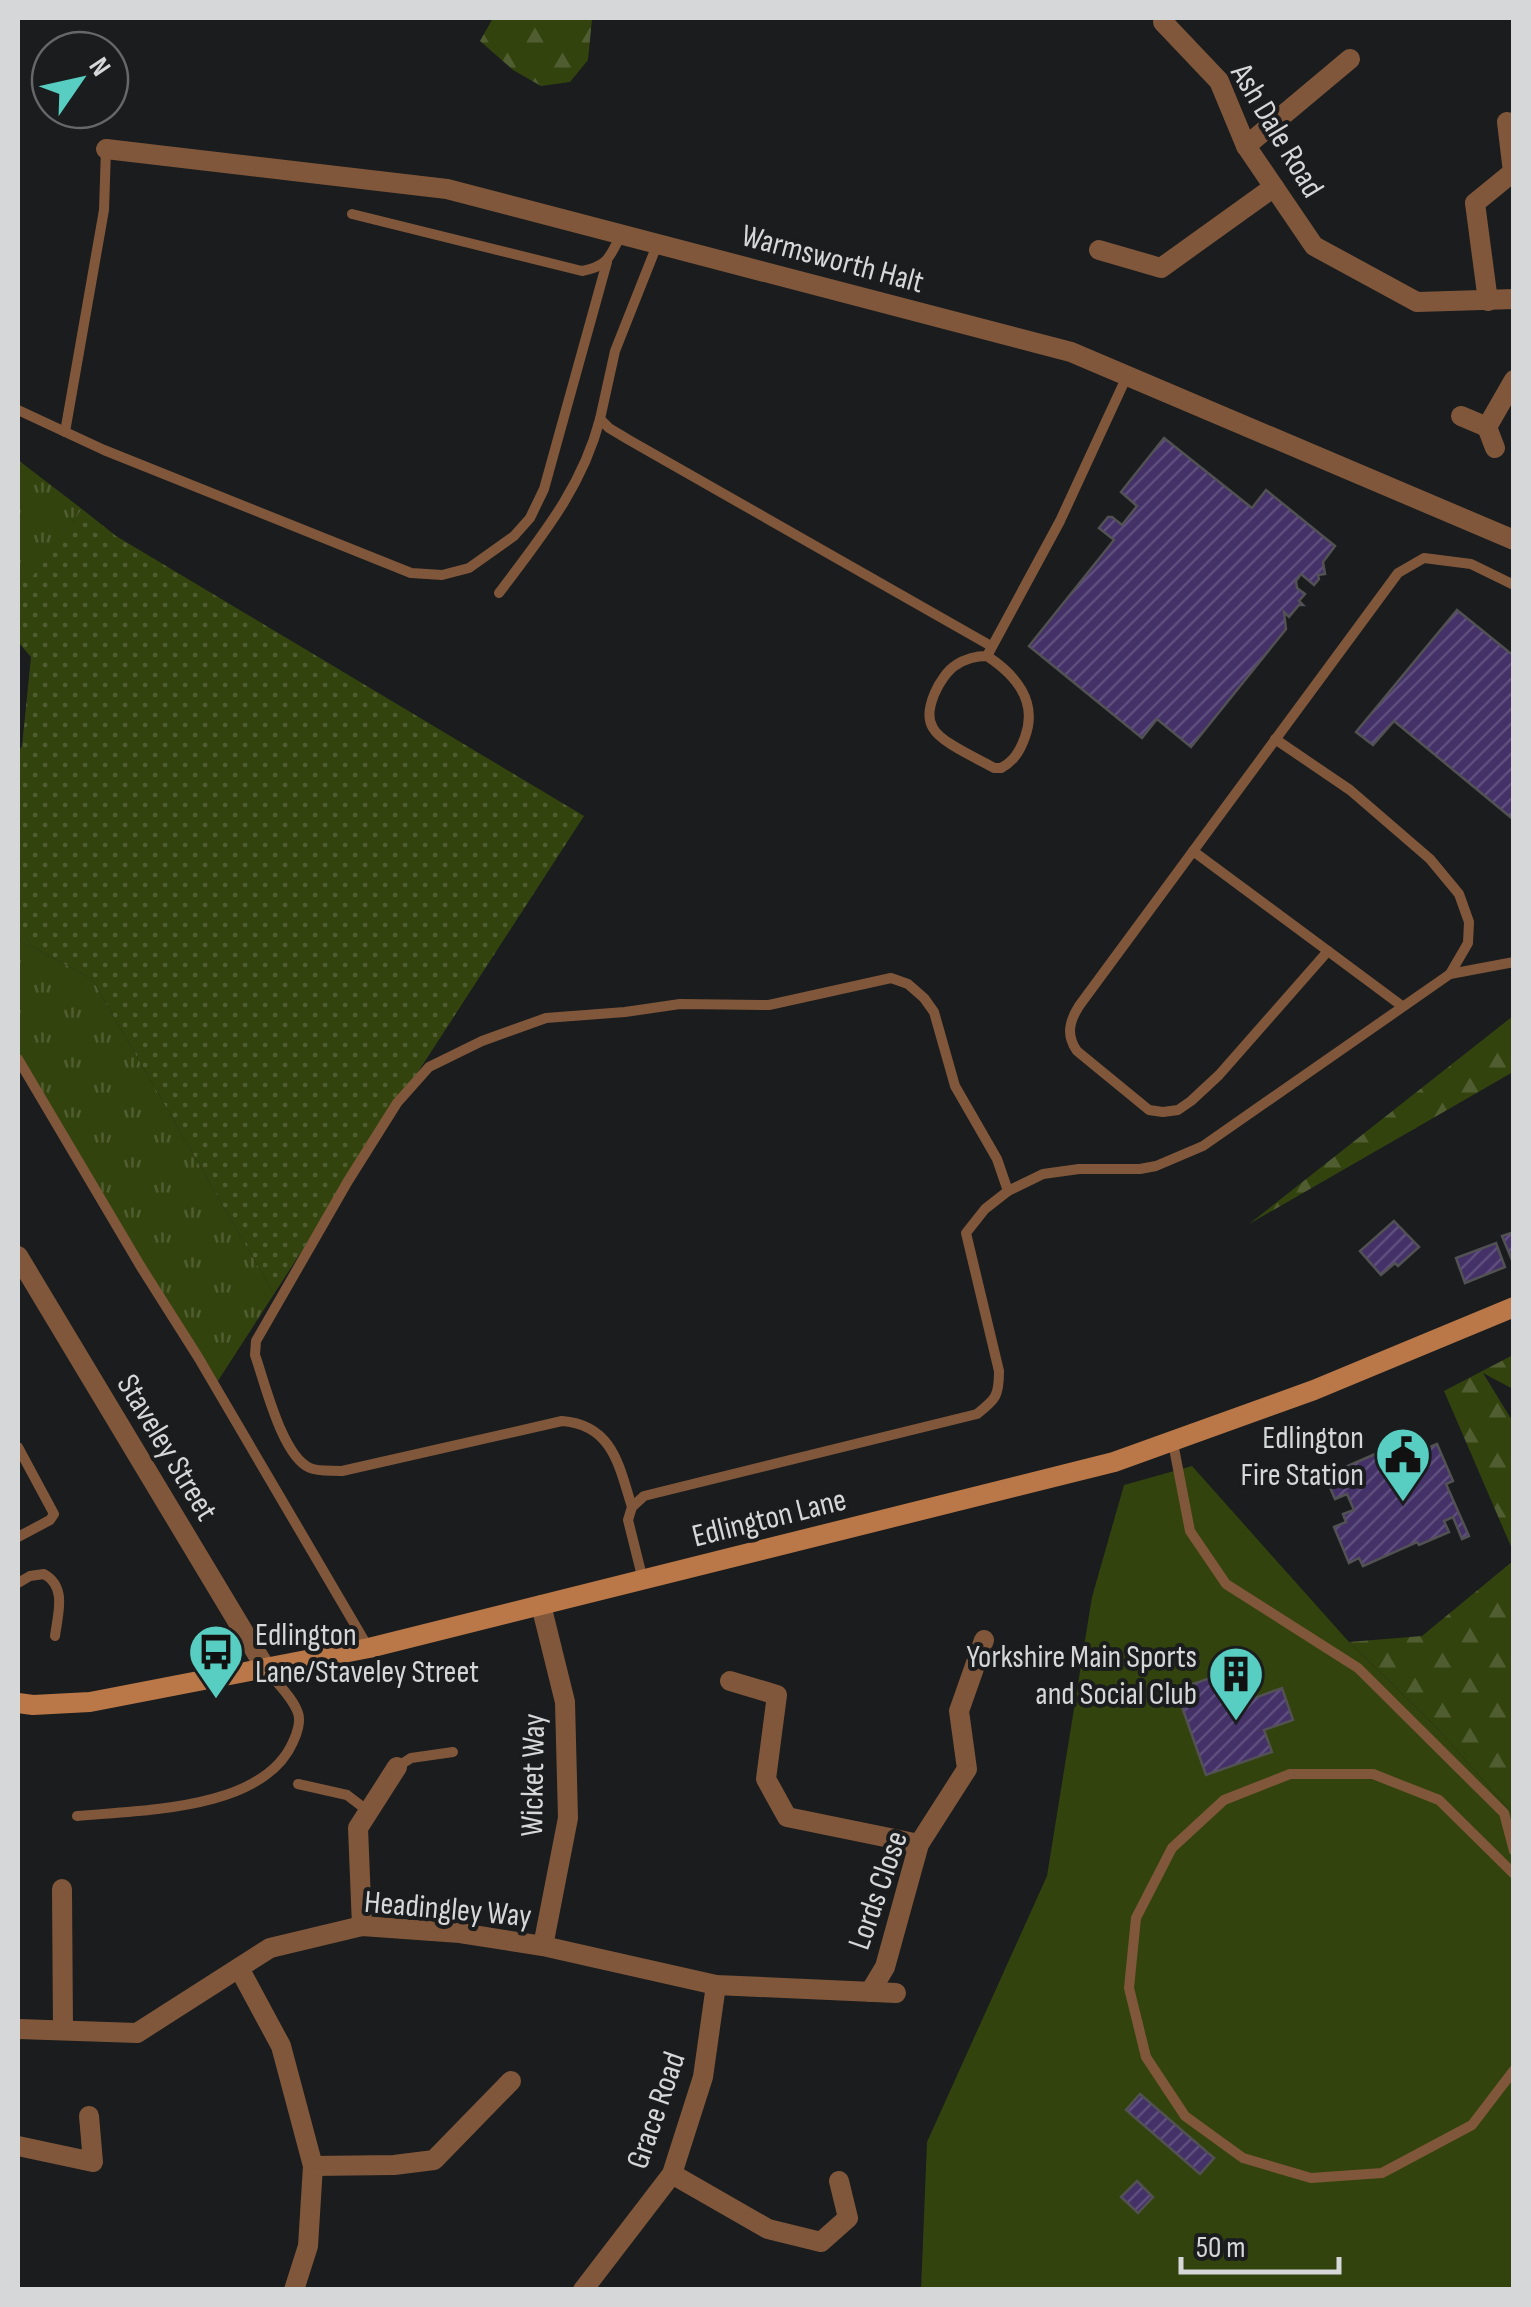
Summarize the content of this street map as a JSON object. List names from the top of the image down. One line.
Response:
{"streets":{"main road":["Edlington Lane"],"street":["Ash Dale Road","Warmsworth Halt","Staveley Street","Wicket Way","Lords Close","Headingley Way","Grace Road"]},"crossings":[["Staveley Street","Edlington Lane"],["Edlington Lane","Wicket Way"],["Wicket Way","Headingley Way"],["Lords Close","Headingley Way"],["Headingley Way","Grace Road"]],"places":{"public building":["Edlington Fire Station"],"bus stop":["Edlington Lane/Staveley Street"],"building":["Yorkshire Main Sports and Social Club"]},"scale_bar":"50 m","north":"top right"}
